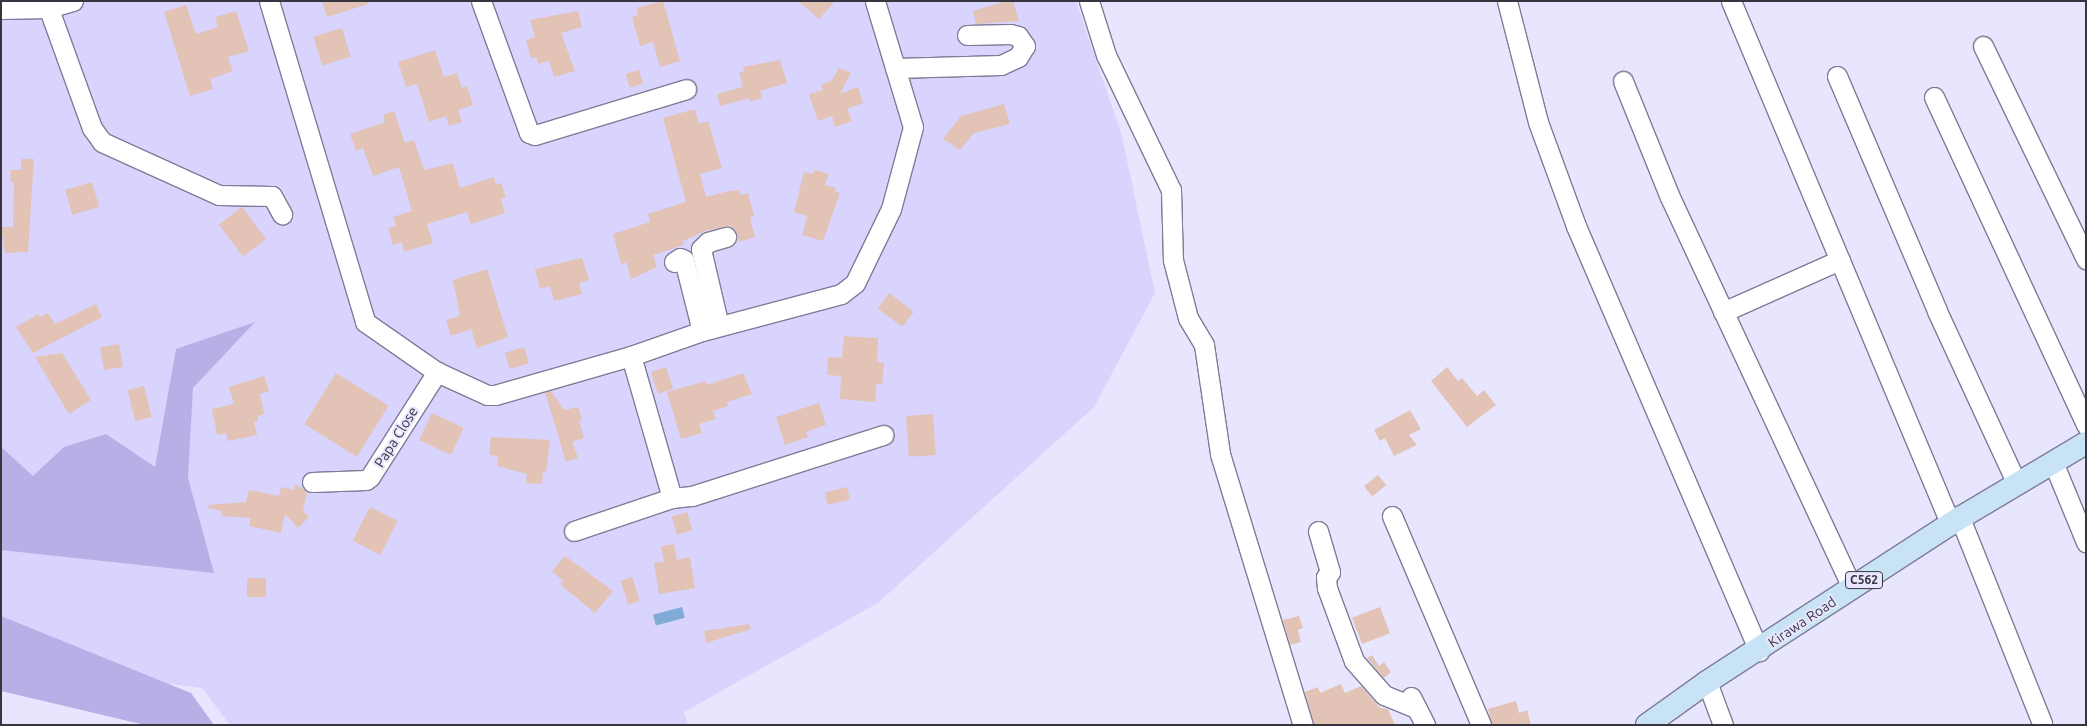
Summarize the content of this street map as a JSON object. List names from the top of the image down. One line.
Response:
{"streets":{"main road":["C562","Kirawa Road"],"street":["Papa Close"]}}
